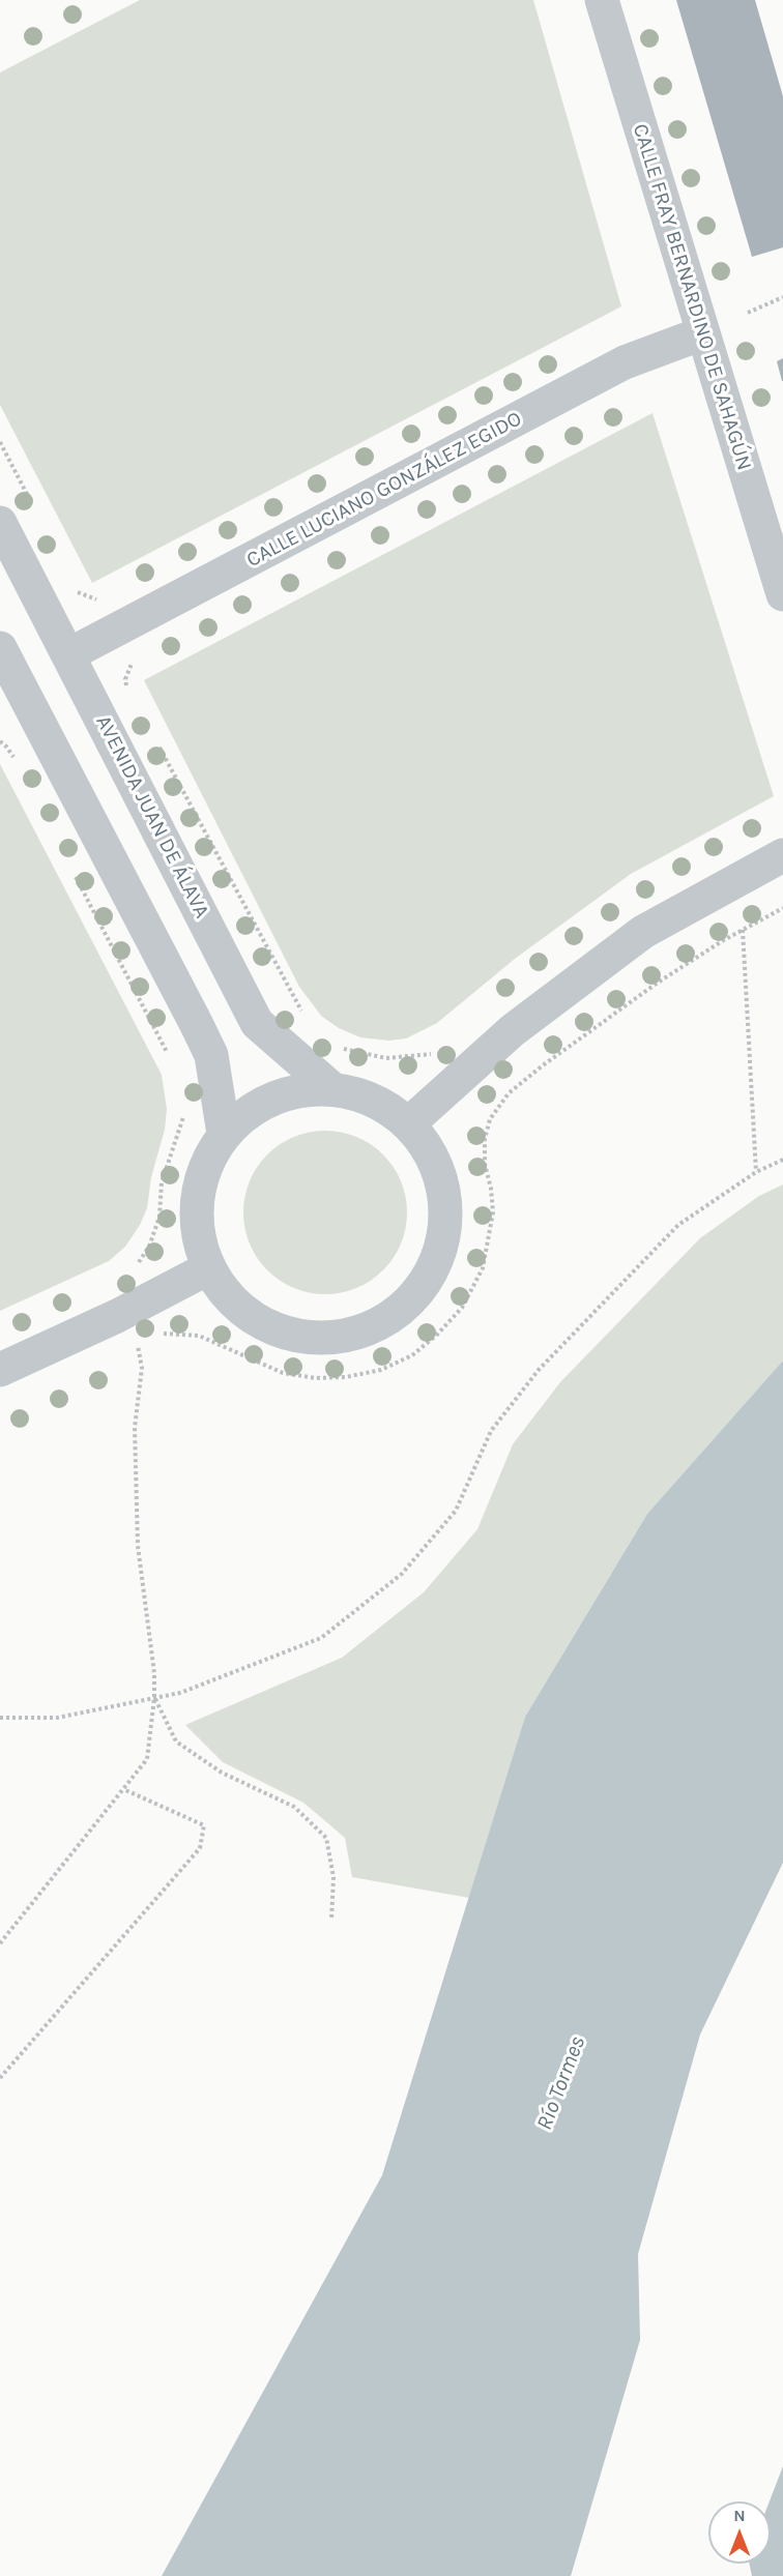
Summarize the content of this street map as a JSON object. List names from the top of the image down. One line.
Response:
{"streets":{"street":["CALLE FRAY BERNARDINO DE SAHAGÚN","CALLE LUCIANO GONZÁLEZ EGIDO","AVENIDA JUAN DE ÁLAVA"]},"crossings":[["CALLE FRAY BERNARDINO DE SAHAGÚN","CALLE LUCIANO GONZÁLEZ EGIDO"],["CALLE LUCIANO GONZÁLEZ EGIDO","AVENIDA JUAN DE ÁLAVA"]],"water":["Río Tormes"],"north":"top"}
